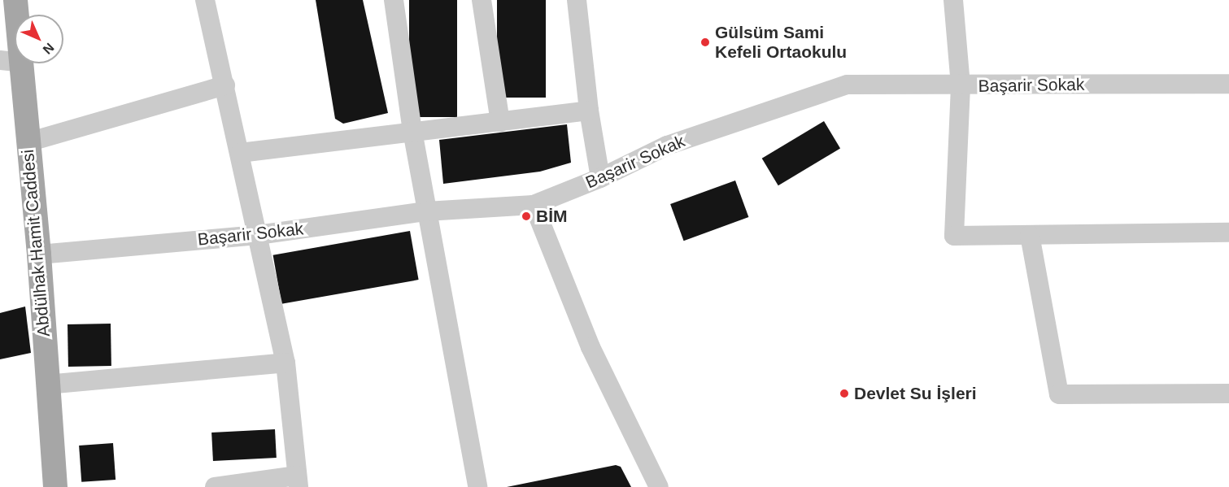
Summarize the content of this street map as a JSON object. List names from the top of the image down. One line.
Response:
{"streets":{"main road":["Abdülhak Hamit Caddesi"],"street":["Başarir Sokak"]},"crossings":[["Başarir Sokak","Abdülhak Hamit Caddesi"]],"places":["Gülsüm Sami Kefeli Ortaokulu","BİM","Devlet Su İşleri"],"north":"bottom right"}
